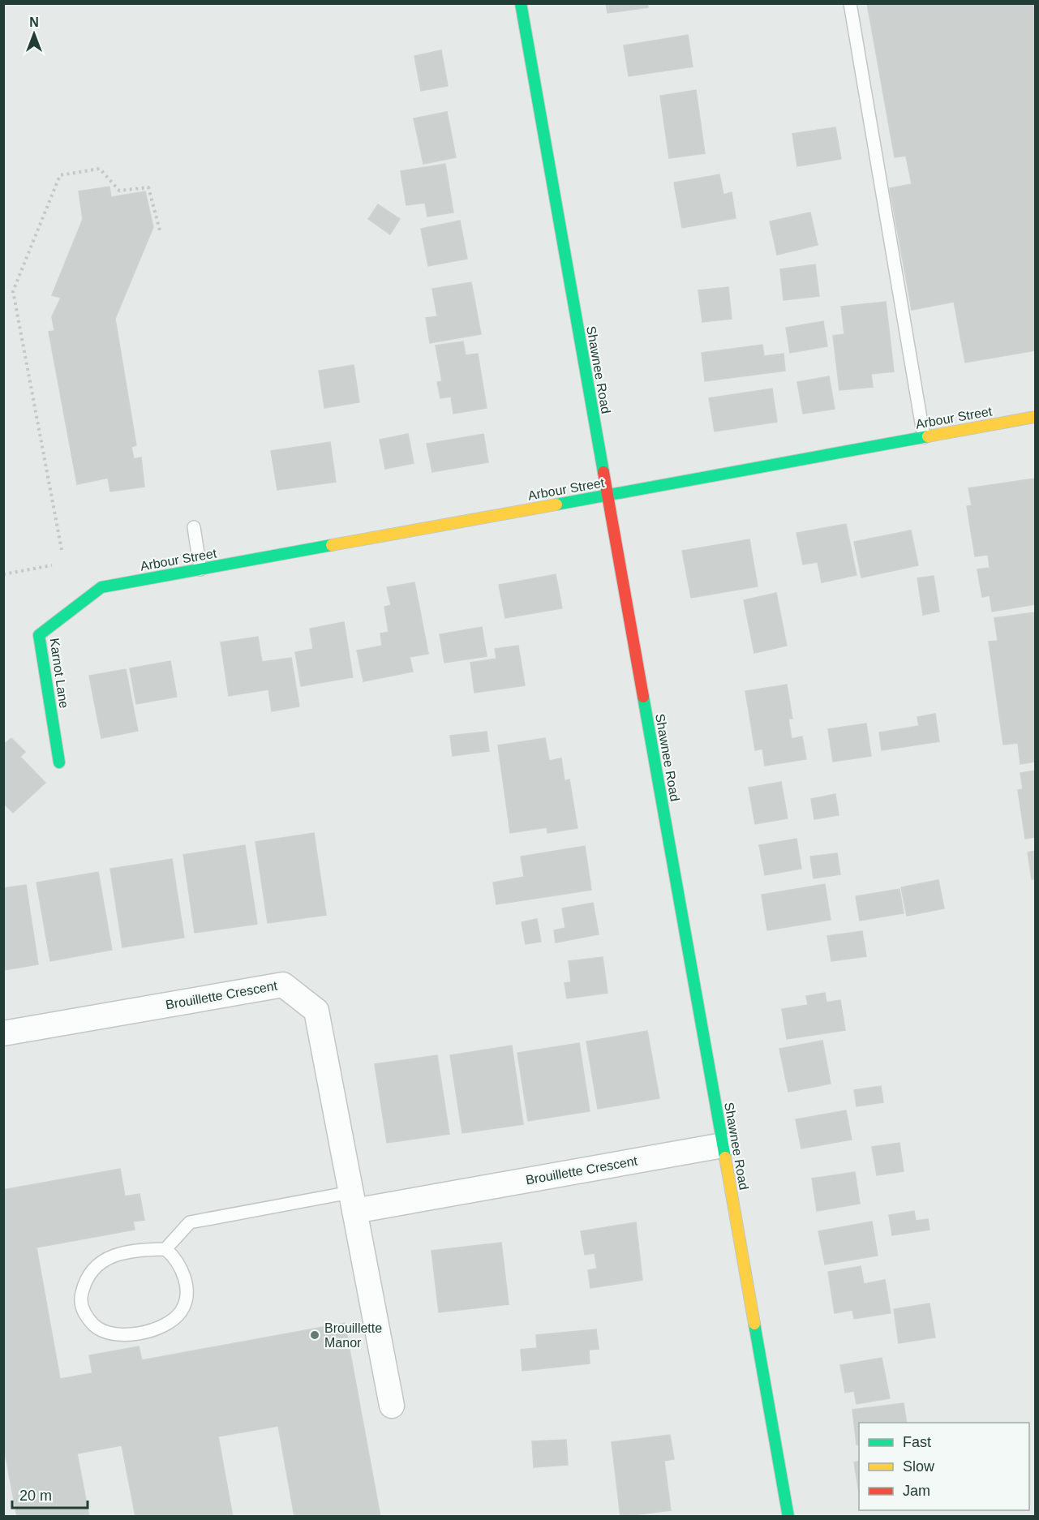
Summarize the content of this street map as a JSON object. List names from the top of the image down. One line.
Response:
{"streets":{"street":["Shawnee Road","Arbour Street","Karnot Lane","Brouillette Crescent"]},"crossings":[["Shawnee Road","Arbour Street"],["Shawnee Road","Brouillette Crescent"],["Arbour Street","Karnot Lane"]],"places":["Brouillette Manor"],"legend":["Fast","Slow","Jam"],"scale_bar":"20 m","north":"top"}
